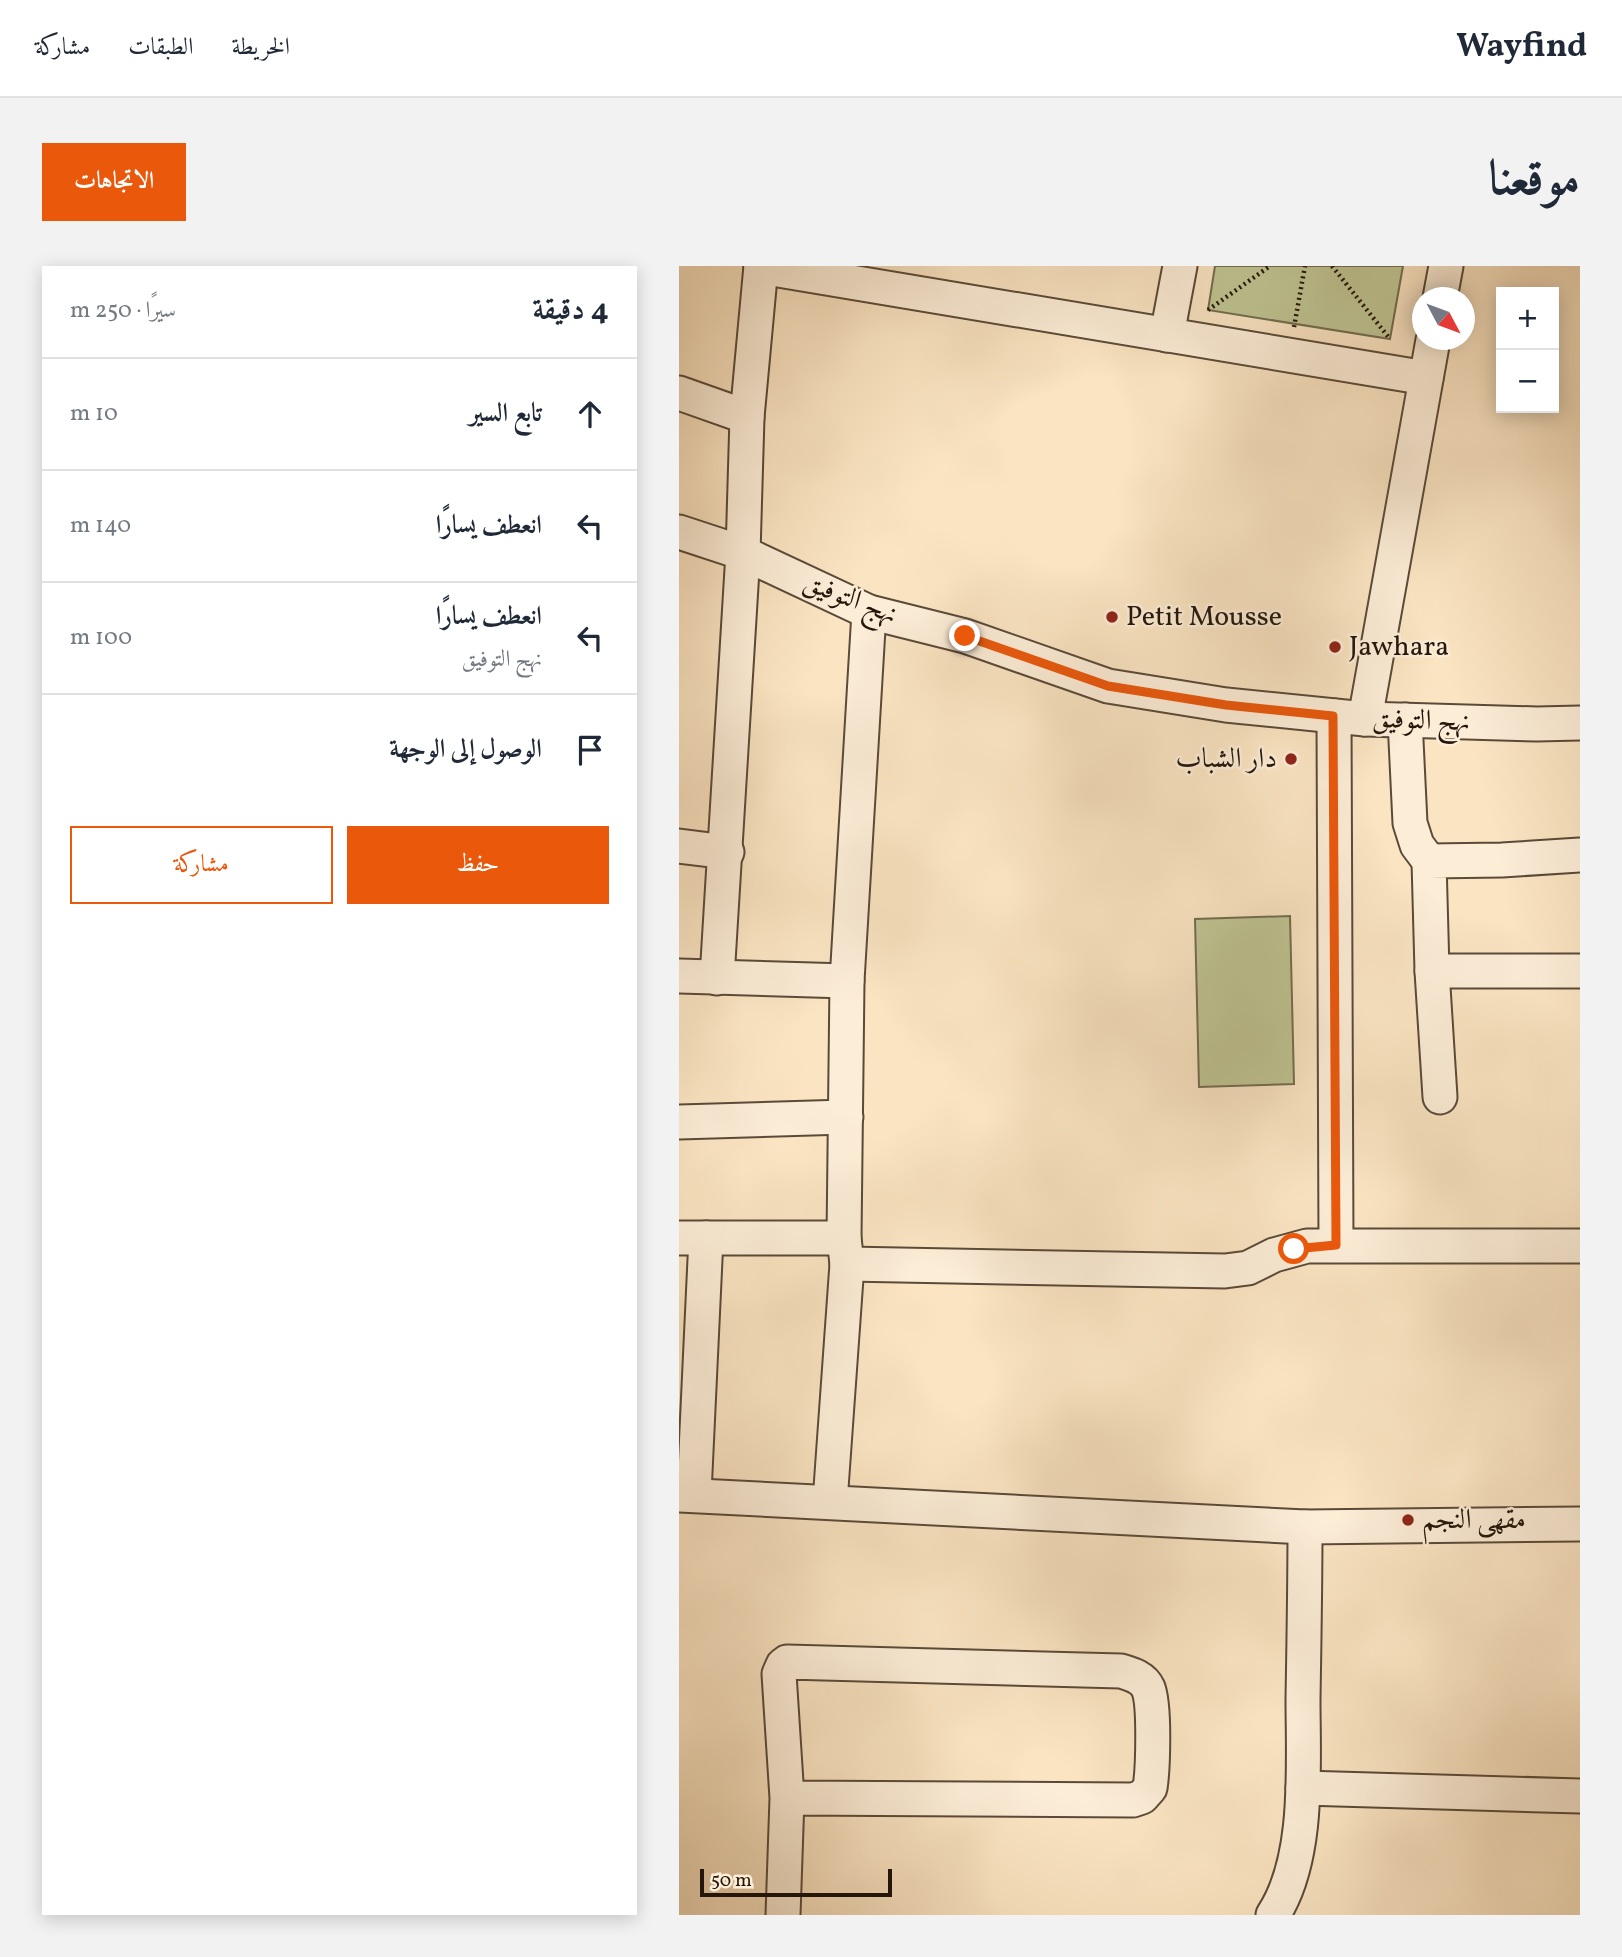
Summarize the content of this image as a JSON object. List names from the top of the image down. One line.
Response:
{"streets":{"street":["نهج التوفيق"]},"places":["Petit Mousse","Jawhara","دار الشباب","مقهى النجم"],"scale_bar":"50 m","north":"bottom right","page":{"header":"Wayfind","nav":["الخريطة","الطبقات","مشاركة"],"title":"موقعنا","buttons":["الاتجاهات",["حفظ","مشاركة"]],"heading":["4 دقيقة","سيرًا · 250 m"],"map_buttons":["+","−"],"list":[["تابع السير","10 m"],["انعطف يسارًا","140 m"],["انعطف يسارًا","نهج التوفيق","100 m"],"الوصول إلى الوجهة"],"scale":"50 m"}}
